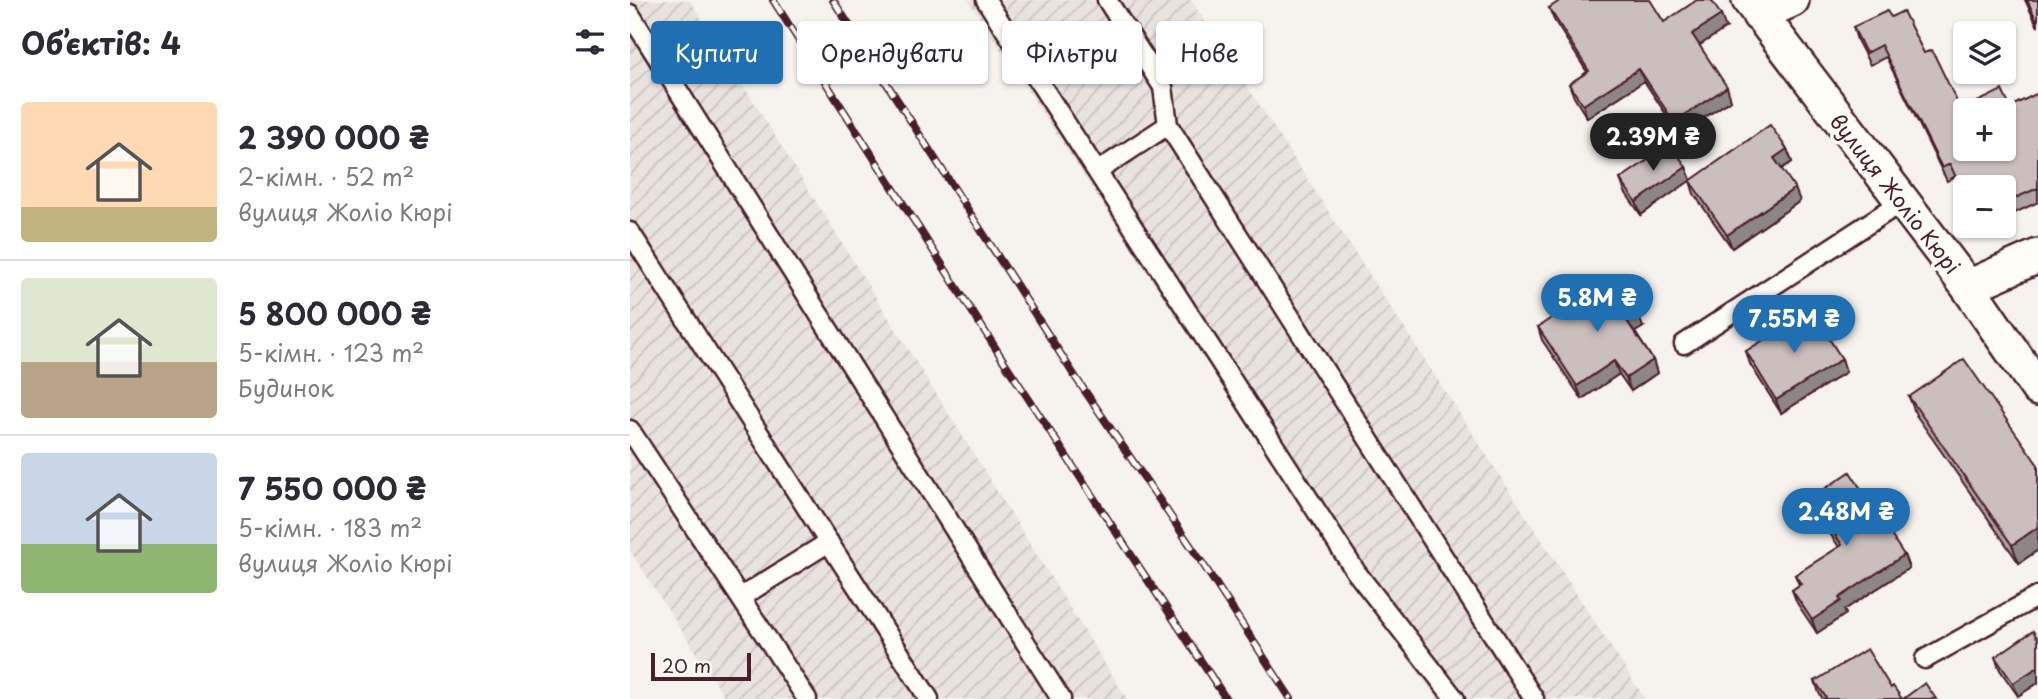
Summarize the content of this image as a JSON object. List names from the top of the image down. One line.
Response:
{"streets":{"street":["вулиця Жоліо Кюрі"]},"scale_bar":"20 m","page":{"heading":"Об’єктів: 4","map_buttons":["+","−"],"chip":["Купити","Орендувати","Фільтри","Нове"],"list":[{"name":"2 390 000 ₴","note":"2-кімн. · 52 m² · вулиця Жоліо Кюрі"},{"name":"5 800 000 ₴","note":"5-кімн. · 123 m² · Будинок"},{"name":"7 550 000 ₴","note":"5-кімн. · 183 m² · вулиця Жоліо Кюрі"}],"price":["2.39M ₴","5.8M ₴","7.55M ₴","2.48M ₴"],"scale":"20 m"}}
